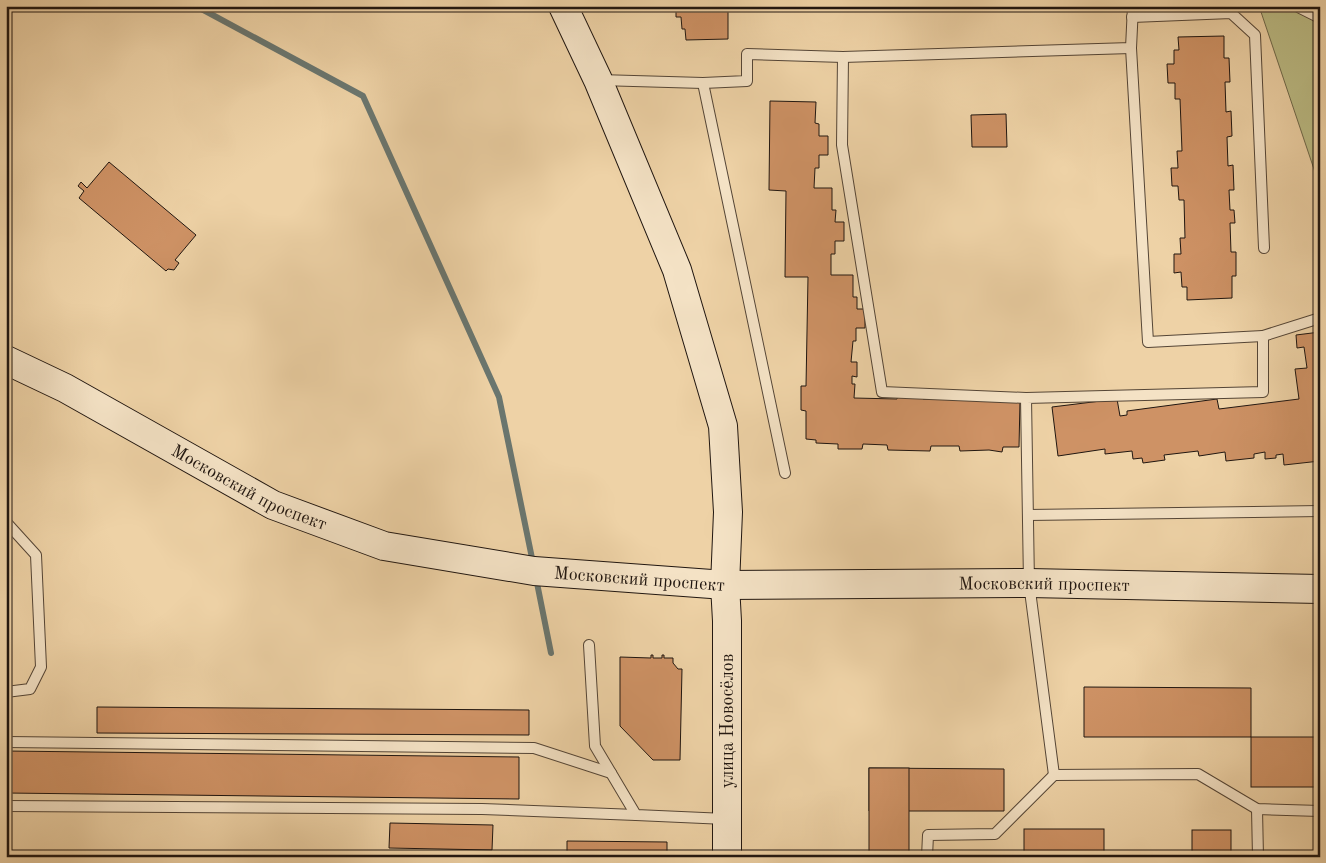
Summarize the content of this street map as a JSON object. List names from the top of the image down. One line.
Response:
{"streets":{"main road":["Московский проспект","улица Новосёлов"]},"crossings":[["Московский проспект","улица Новосёлов"]]}
